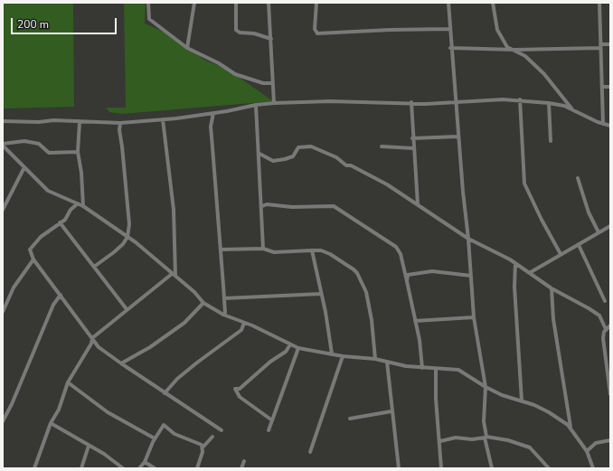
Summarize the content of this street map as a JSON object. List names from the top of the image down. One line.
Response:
{"scale_bar":"200 m"}
